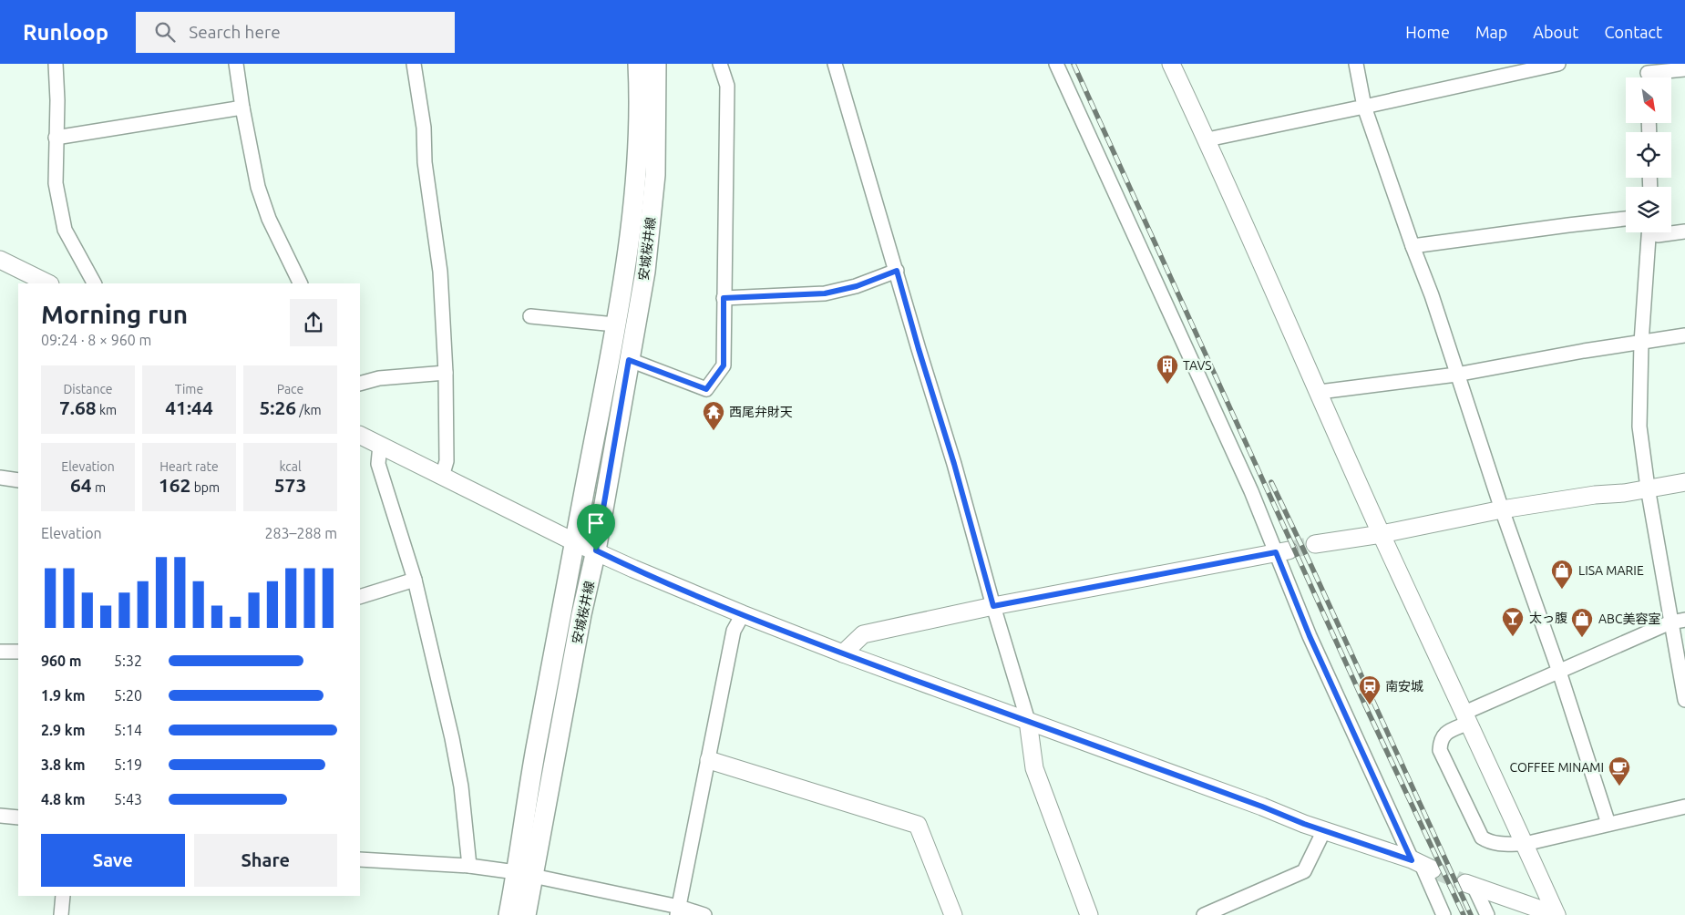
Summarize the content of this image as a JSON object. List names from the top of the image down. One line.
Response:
{"streets":{"main road":["安城桜井線"]},"places":{"building":["TAVS"],"temple":["西尾弁財天"],"shop":["LISA MARIE","ABC美容室"],"bar":["太っ腹"],"station":["南安城"],"cafe":["COFFEE MINAMI"]},"north":"bottom right","page":{"header":"Runloop","search":"Search here","nav":["Home","Map","About","Contact"],"heading":["Morning run","09:24 · 8 × 960 m"],"stats":[["Distance","7.68 km"],["Time","41:44"],["Pace","5:26 /km"],["Elevation","64 m"],["Heart rate","162 bpm"],["kcal","573"]],"chart":["Elevation","283–288 m"],"list":[{"name":"960 m","note":"5:32"},{"name":"1.9 km","note":"5:20"},{"name":"2.9 km","note":"5:14"},{"name":"3.8 km","note":"5:19"},{"name":"4.8 km","note":"5:43"}],"buttons":["Save","Share"]}}
